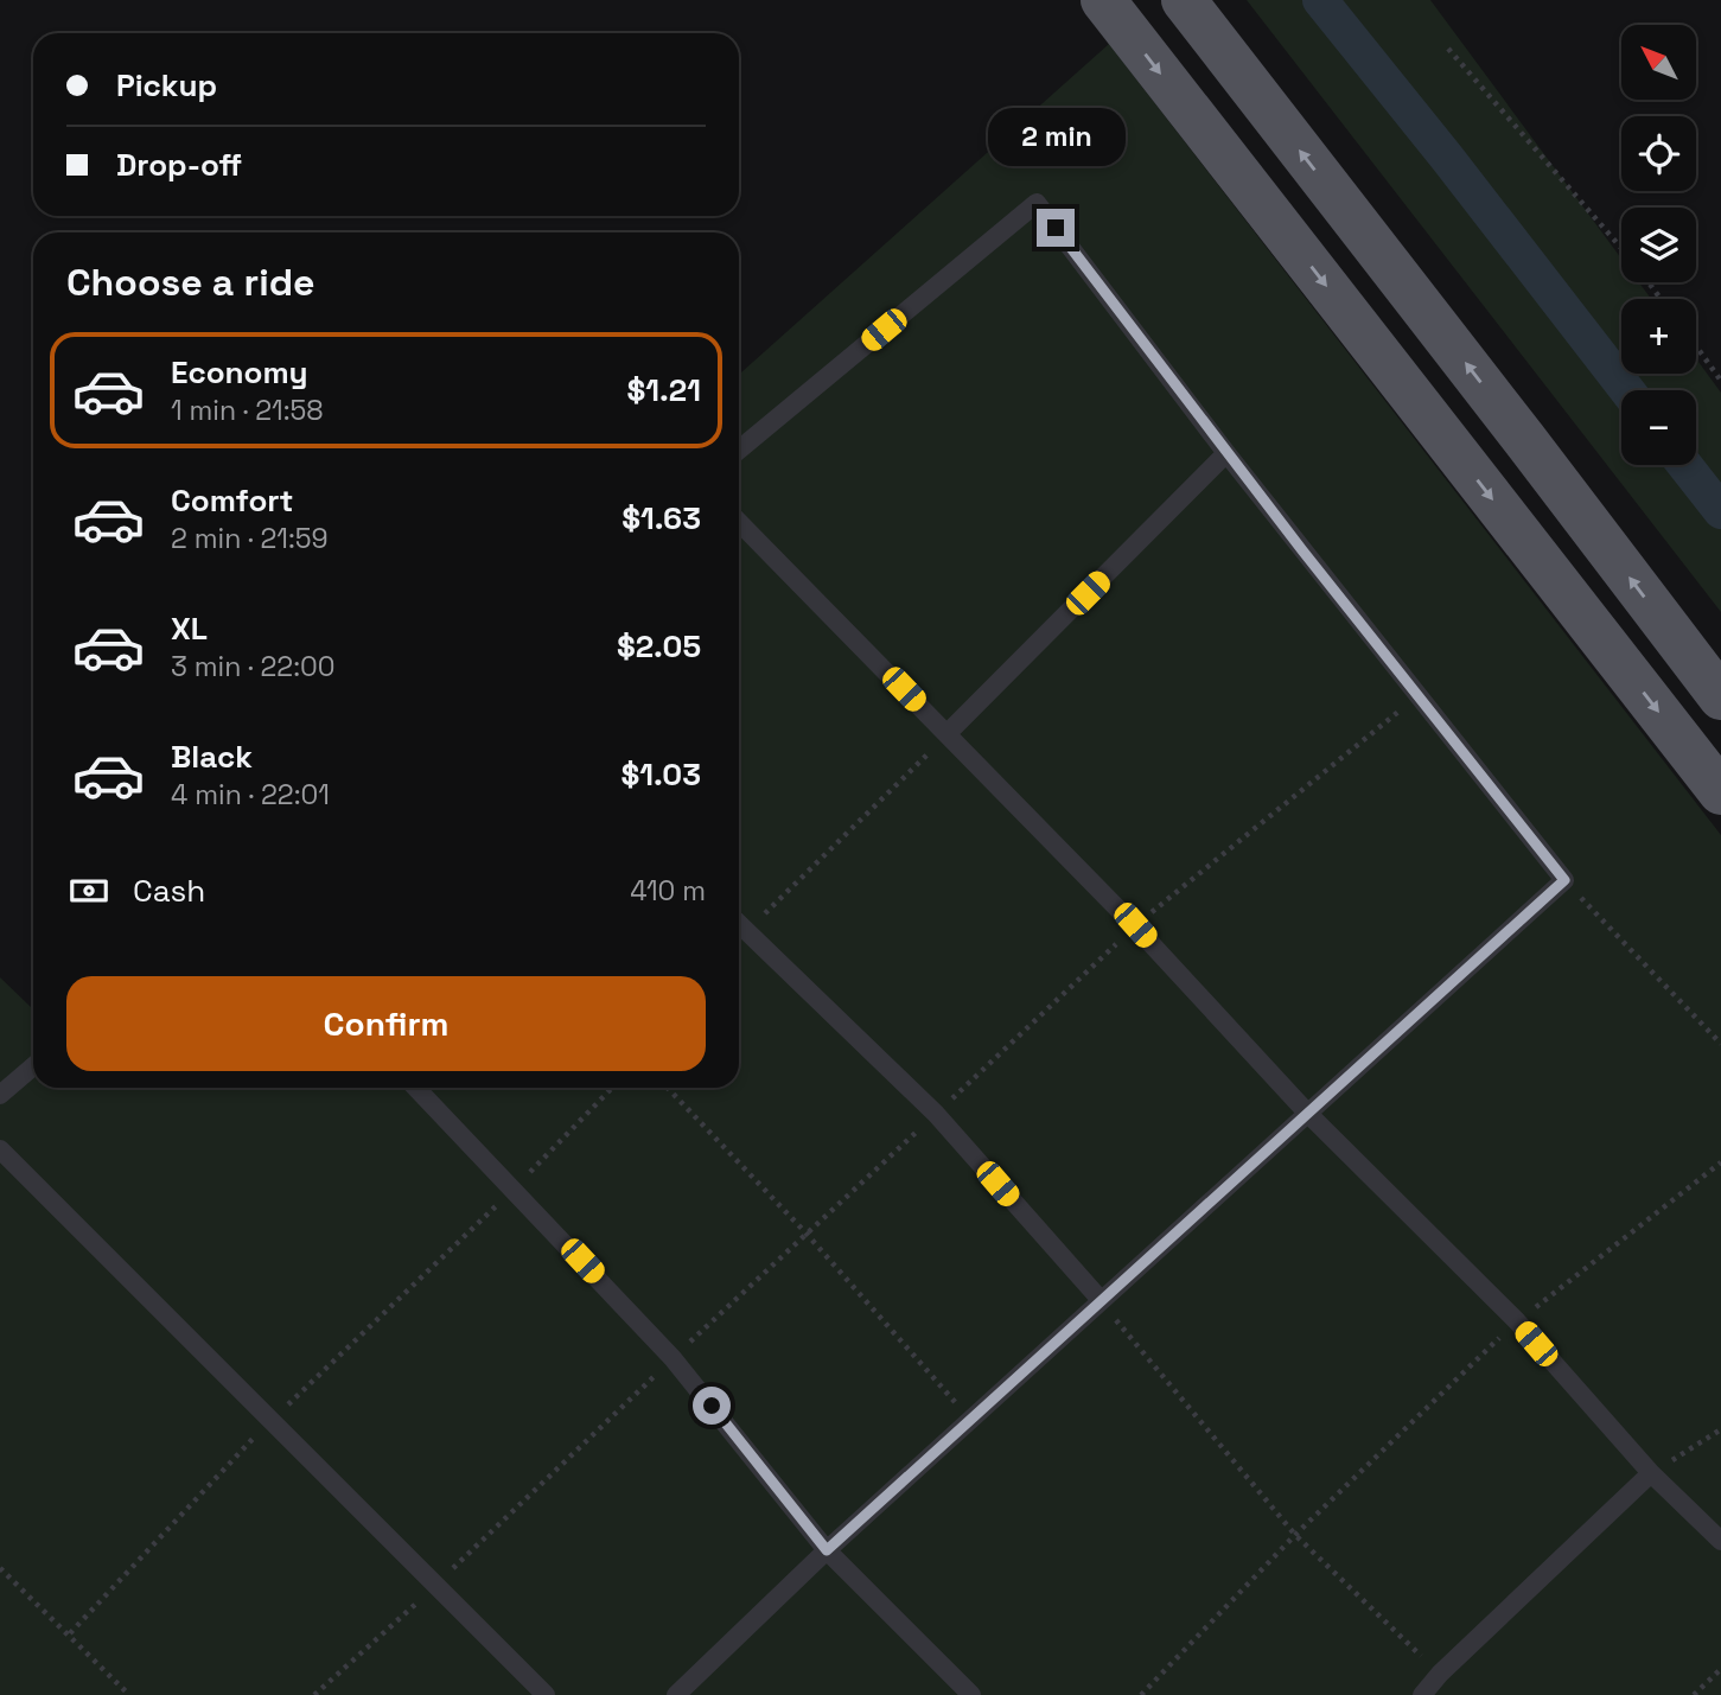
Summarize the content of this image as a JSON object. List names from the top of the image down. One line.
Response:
{"north":"top left","page":{"map_buttons":["+","−"],"banner":["Pickup","Drop-off"],"bubble":"2 min","heading":"Choose a ride","list":[{"name":"Economy","note":"1 min · 21:58","value":"$1.21"},{"name":"Comfort","note":"2 min · 21:59","value":"$1.63"},{"name":"XL","note":"3 min · 22:00","value":"$2.05"},{"name":"Black","note":"4 min · 22:01","value":"$1.03"}],"pay":["Cash","410 m"],"buttons":"Confirm"}}
